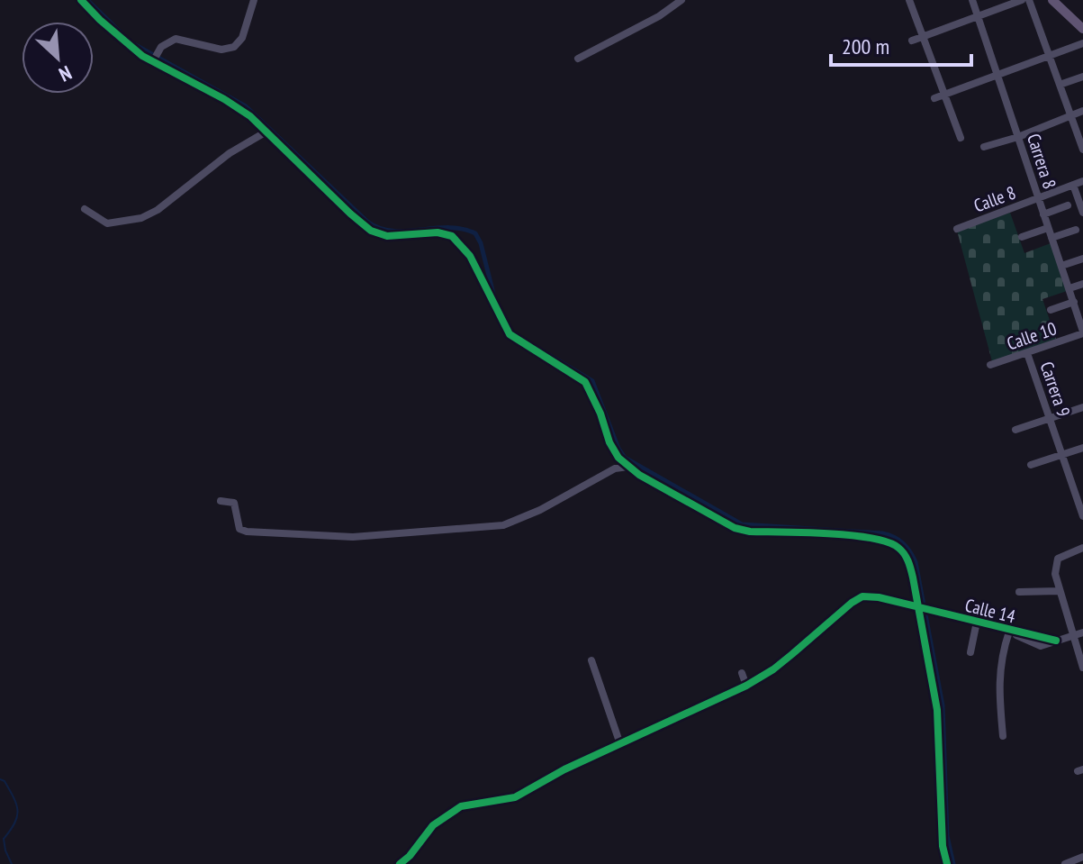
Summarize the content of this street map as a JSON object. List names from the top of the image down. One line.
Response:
{"streets":{"street":["Carrera 8","Calle 8","Calle 10","Carrera 9","Calle 14"]},"crossings":[["Carrera 8","Calle 8"],["Carrera 8","Calle 10"],["Calle 10","Carrera 9"]],"scale_bar":"200 m","north":"bottom right"}
